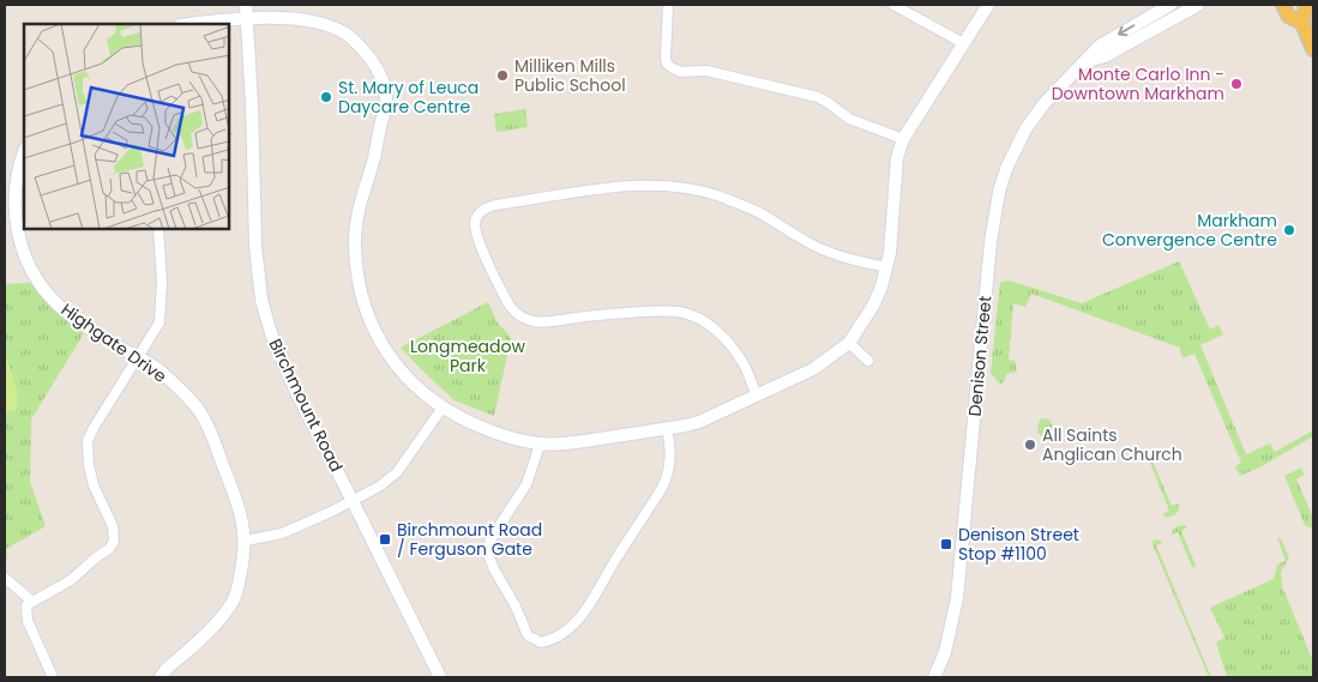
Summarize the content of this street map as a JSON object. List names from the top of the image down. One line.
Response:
{"streets":{"street":["Highgate Drive","Denison Street","Birchmount Road"]},"parks":["Longmeadow Park"],"places":{"other":["Milliken Mills Public School","Monte Carlo Inn - Downtown Markham","St. Mary of Leuca Daycare Centre","Markham Convergence Centre","All Saints Anglican Church"],"transit":["Birchmount Road / Ferguson Gate","Denison Street Stop #1100"]}}
